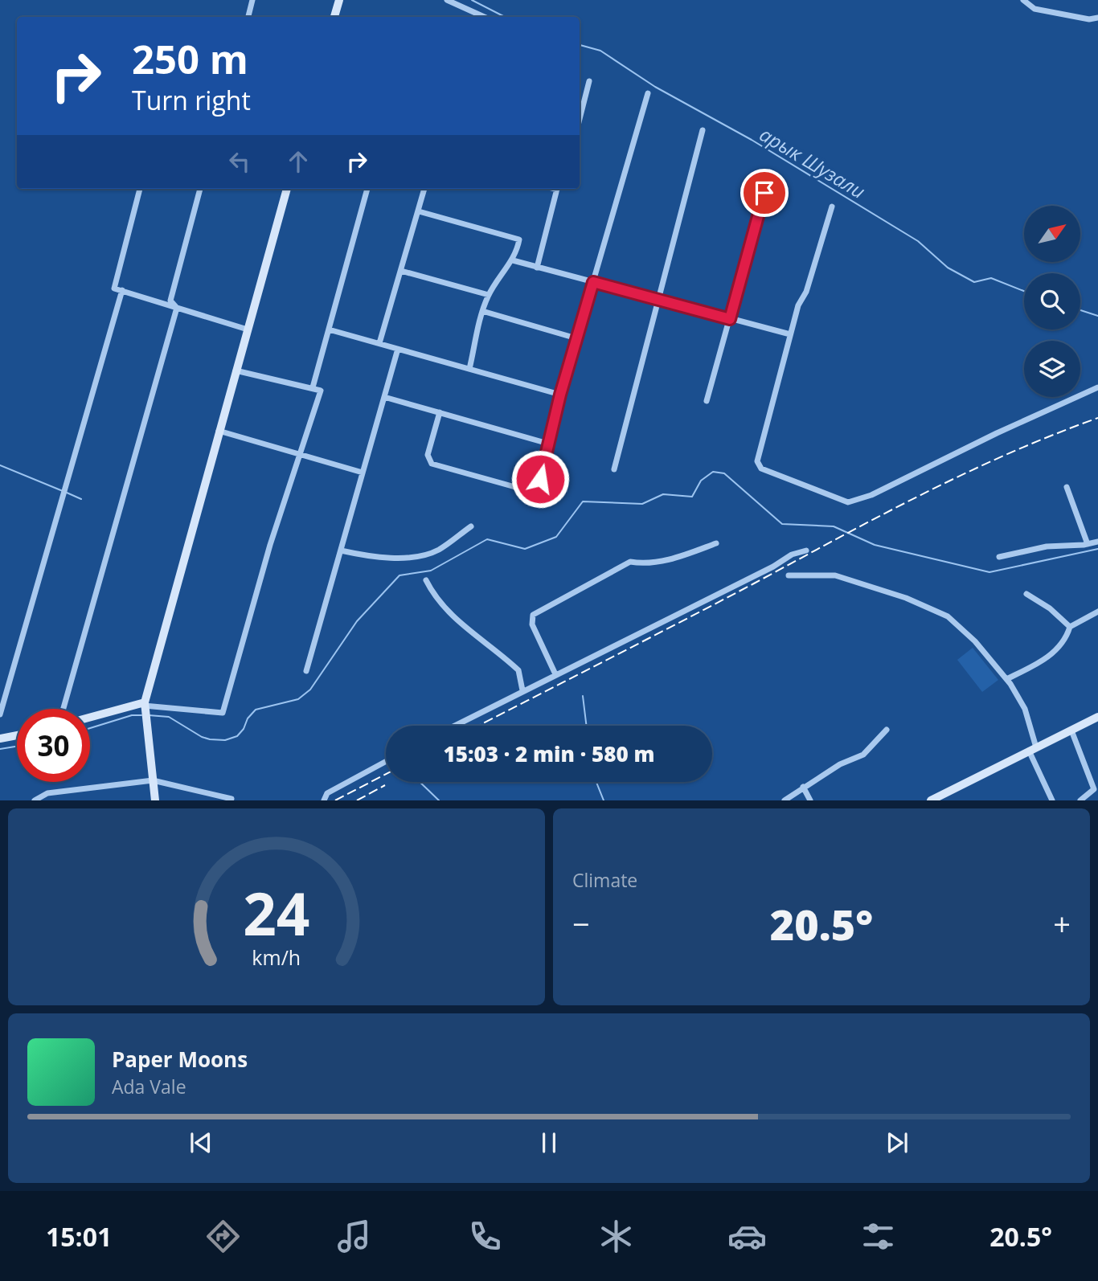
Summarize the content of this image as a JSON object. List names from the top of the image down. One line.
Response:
{"water":["арык Шузали"],"north":"top right","page":{"turn":["250 m","Turn right"],"limit":"30","trip":"15:03 · 2 min · 580 m","tile":"Climate","heat":["−","20.5°","+"],"song":["Paper Moons","Ada Vale"],"tabs":["15:01","20.5°"],"gauge":["24","km/h"]}}
